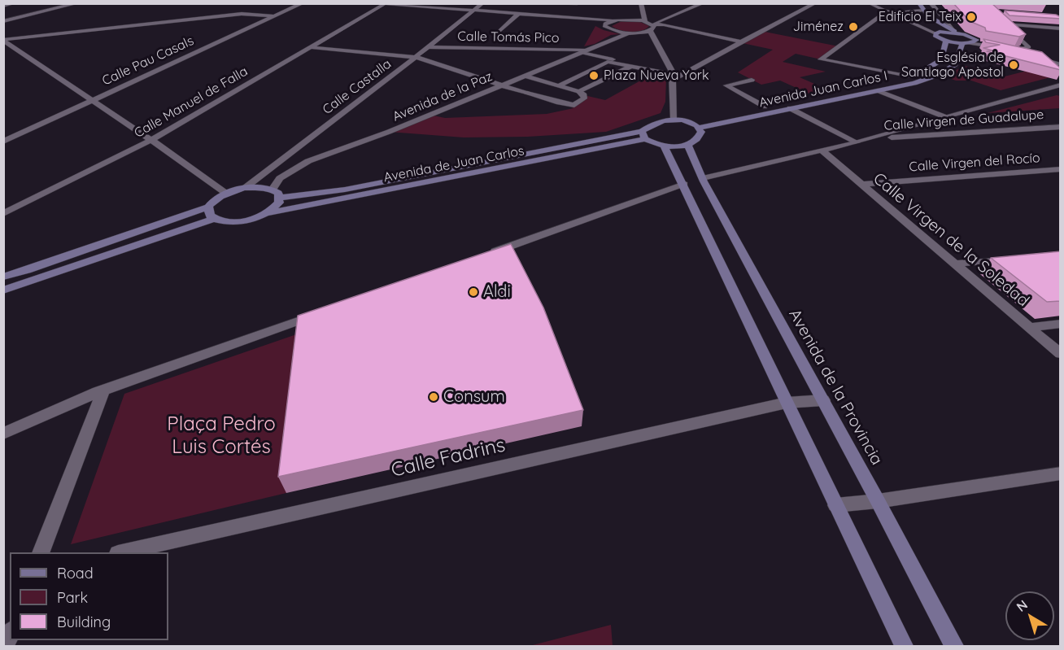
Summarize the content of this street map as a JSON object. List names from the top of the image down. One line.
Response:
{"streets":{"main road":["Avenida Juan Carlos I","Avenida de Juan Carlos","Avenida de la Provincia"],"street":["Calle Tomás Pico","Calle Pau Casals","Calle Castalla","Avenida de la Paz","Calle Manuel de Falla","Calle Virgen de Guadalupe","Calle Virgen del Rocío","Calle Virgen de la Soledad","Calle Fadrins"]},"crossings":[["Calle Tomás Pico","Calle Castalla"],["Calle Tomás Pico","Avenida de la Paz"],["Calle Virgen del Rocío","Calle Virgen de la Soledad"],["Avenida de la Provincia","Calle Fadrins"]],"parks":["Plaça Pedro Luis Cortés"],"places":["Edificio El Teix","Jiménez","Església de Santiago Apòstol","Plaza Nueva York","Aldi","Consum"],"legend":["Road","Park","Building"],"north":"top left"}
